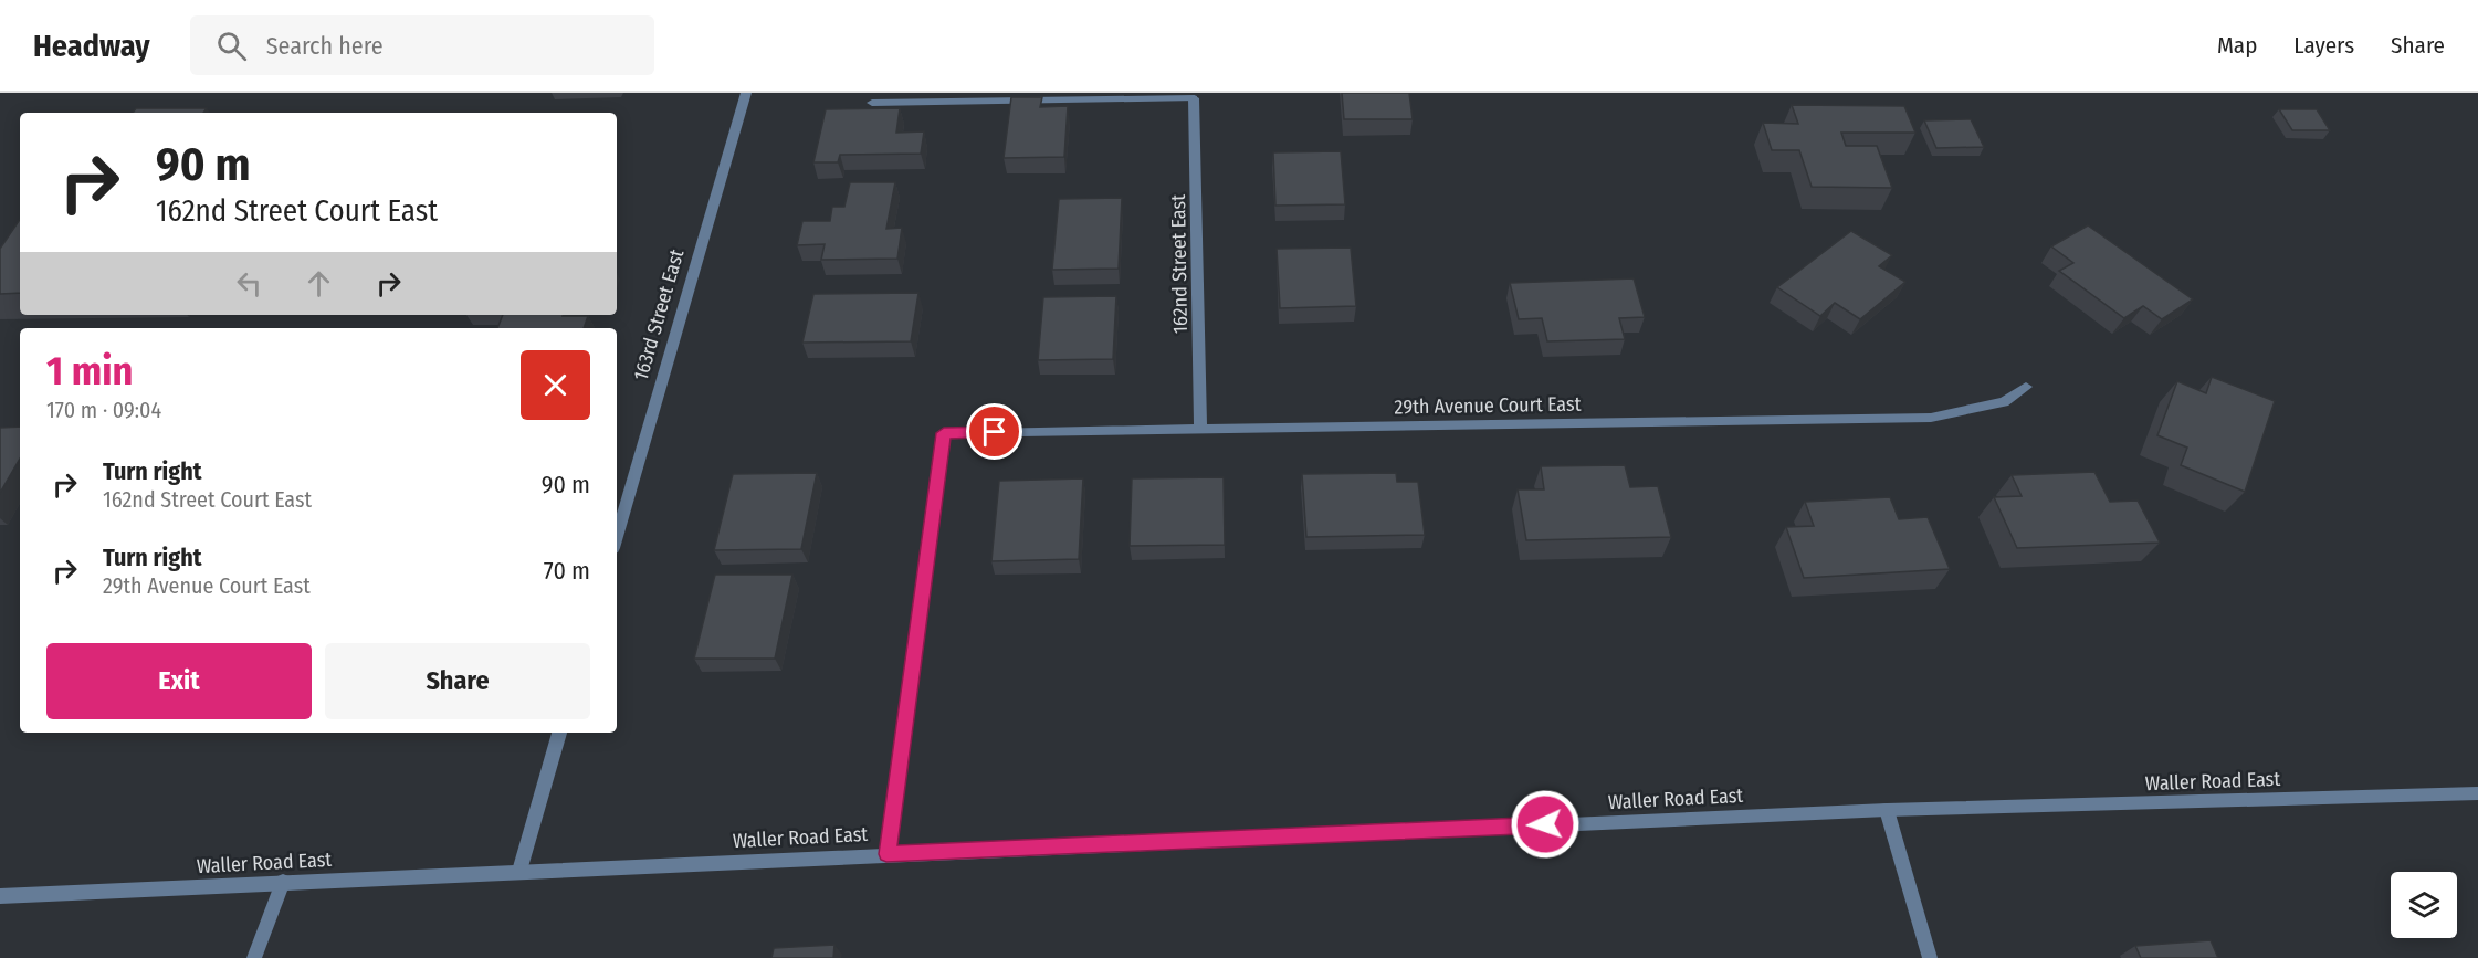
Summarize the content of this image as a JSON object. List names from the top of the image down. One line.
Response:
{"streets":{"street":["162nd Street East","163rd Street East","29th Avenue Court East","Waller Road East"]},"crossings":[["162nd Street East","29th Avenue Court East"],["29th Avenue Court East","Waller Road East"]],"page":{"header":"Headway","search":"Search here","nav":["Map","Layers","Share"],"turn":["90 m","162nd Street Court East"],"heading":["1 min","170 m · 09:04"],"list":[{"name":"Turn right","note":"162nd Street Court East","value":"90 m"},{"name":"Turn right","note":"29th Avenue Court East","value":"70 m"}],"buttons":["Exit","Share"]}}
